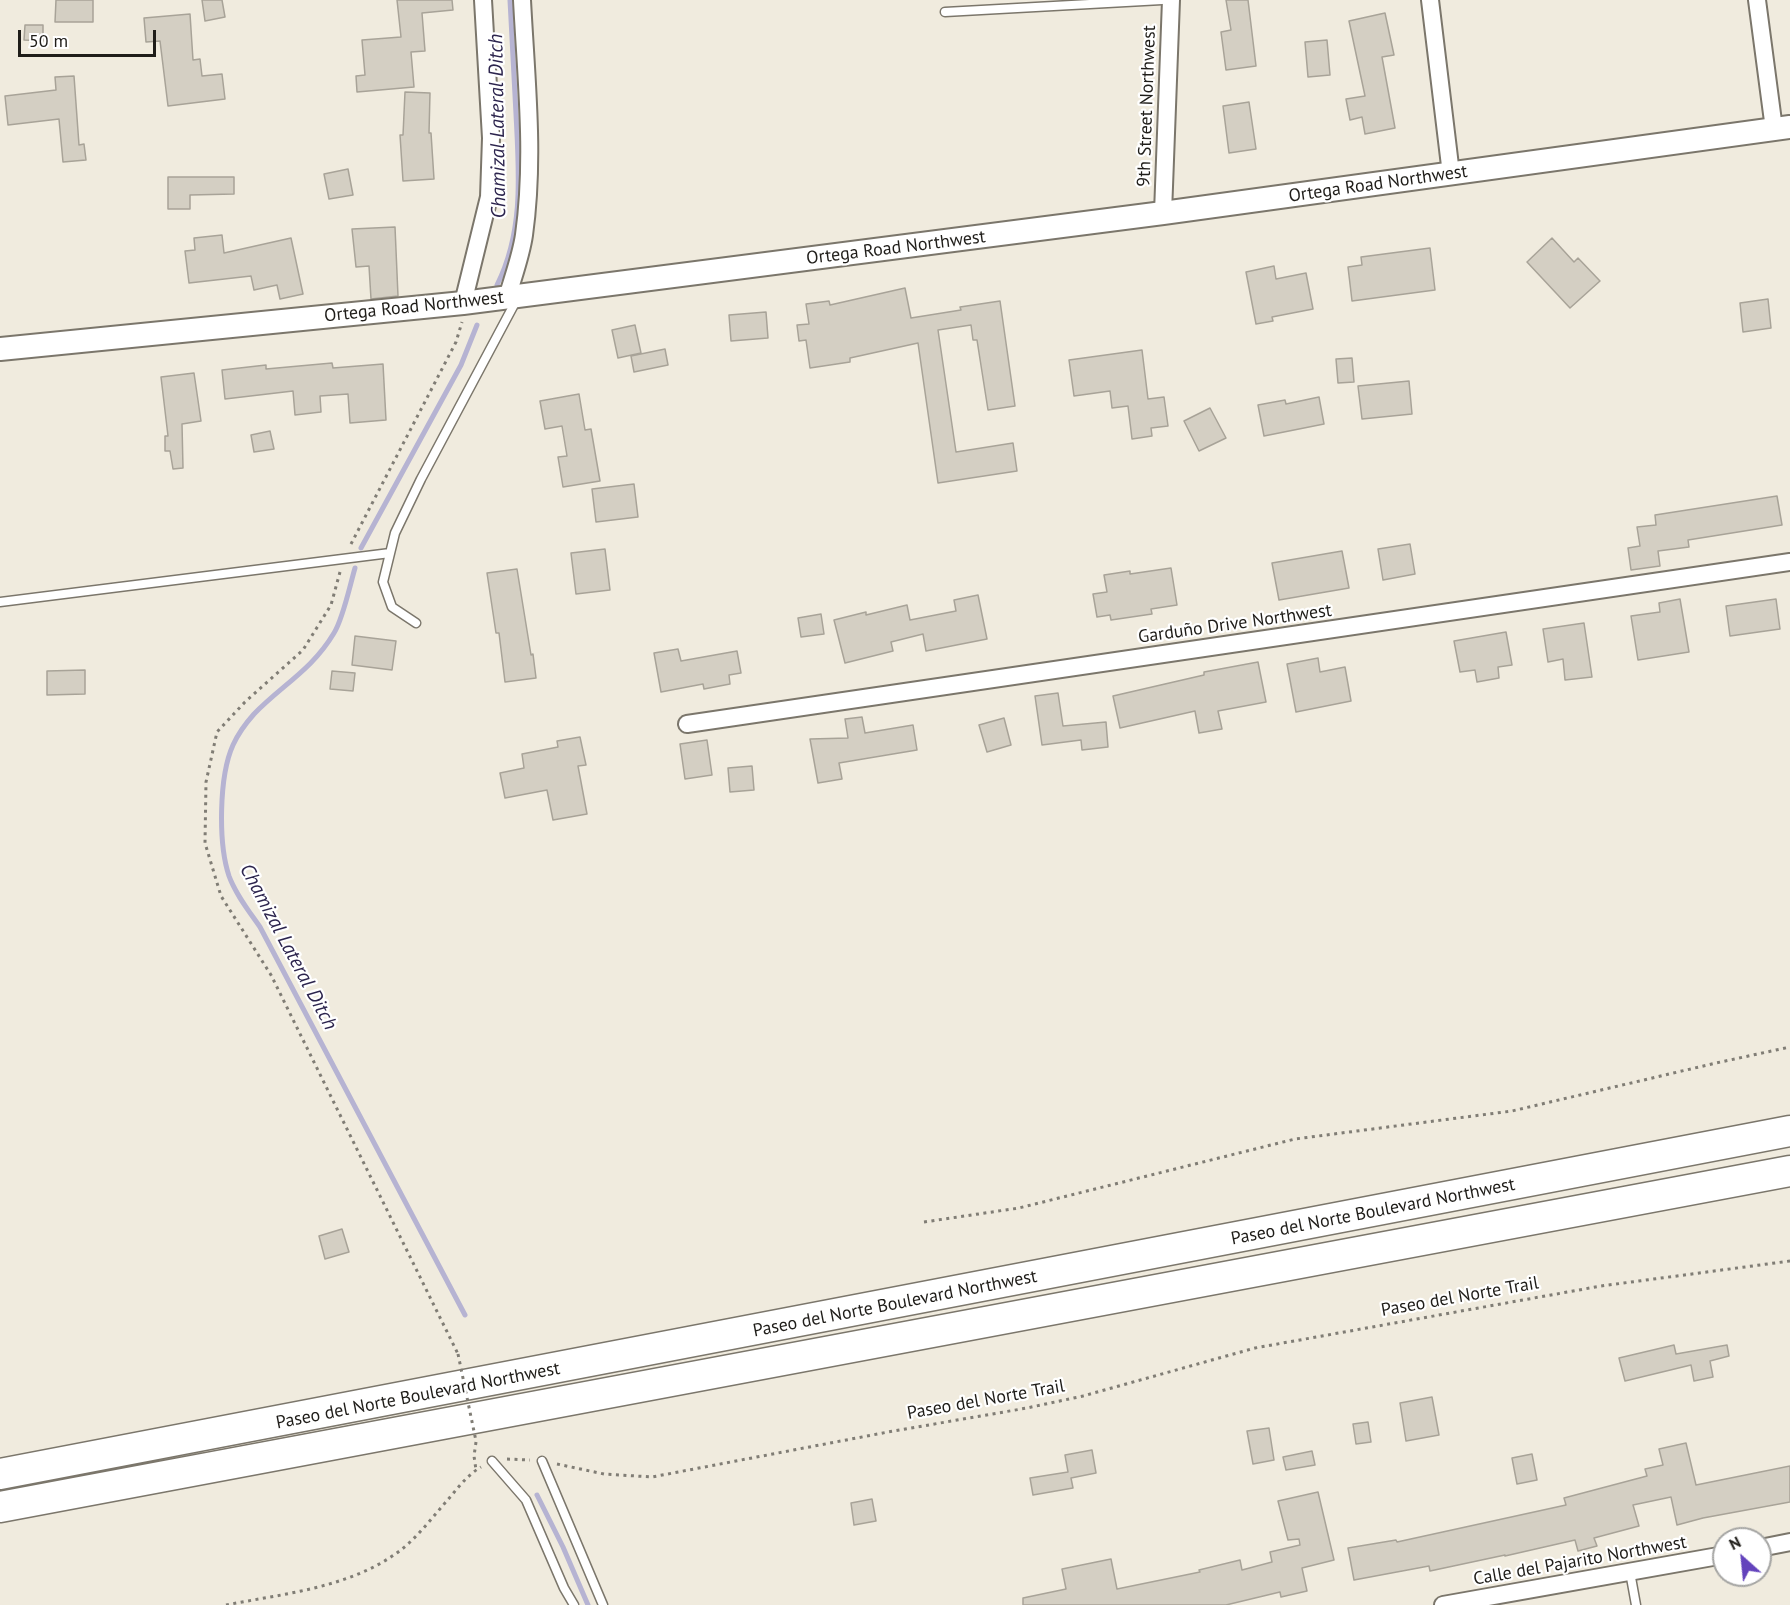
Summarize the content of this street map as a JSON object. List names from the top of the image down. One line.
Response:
{"streets":{"highway":["Paseo del Norte Boulevard Northwest"],"street":["9th Street Northwest","Ortega Road Northwest","Garduño Drive Northwest","Calle del Pajarito Northwest"],"path":["Paseo del Norte Trail"]},"crossings":[["9th Street Northwest","Ortega Road Northwest"]],"water":["Chamizal Lateral Ditch"],"scale_bar":"50 m","north":"top left"}
